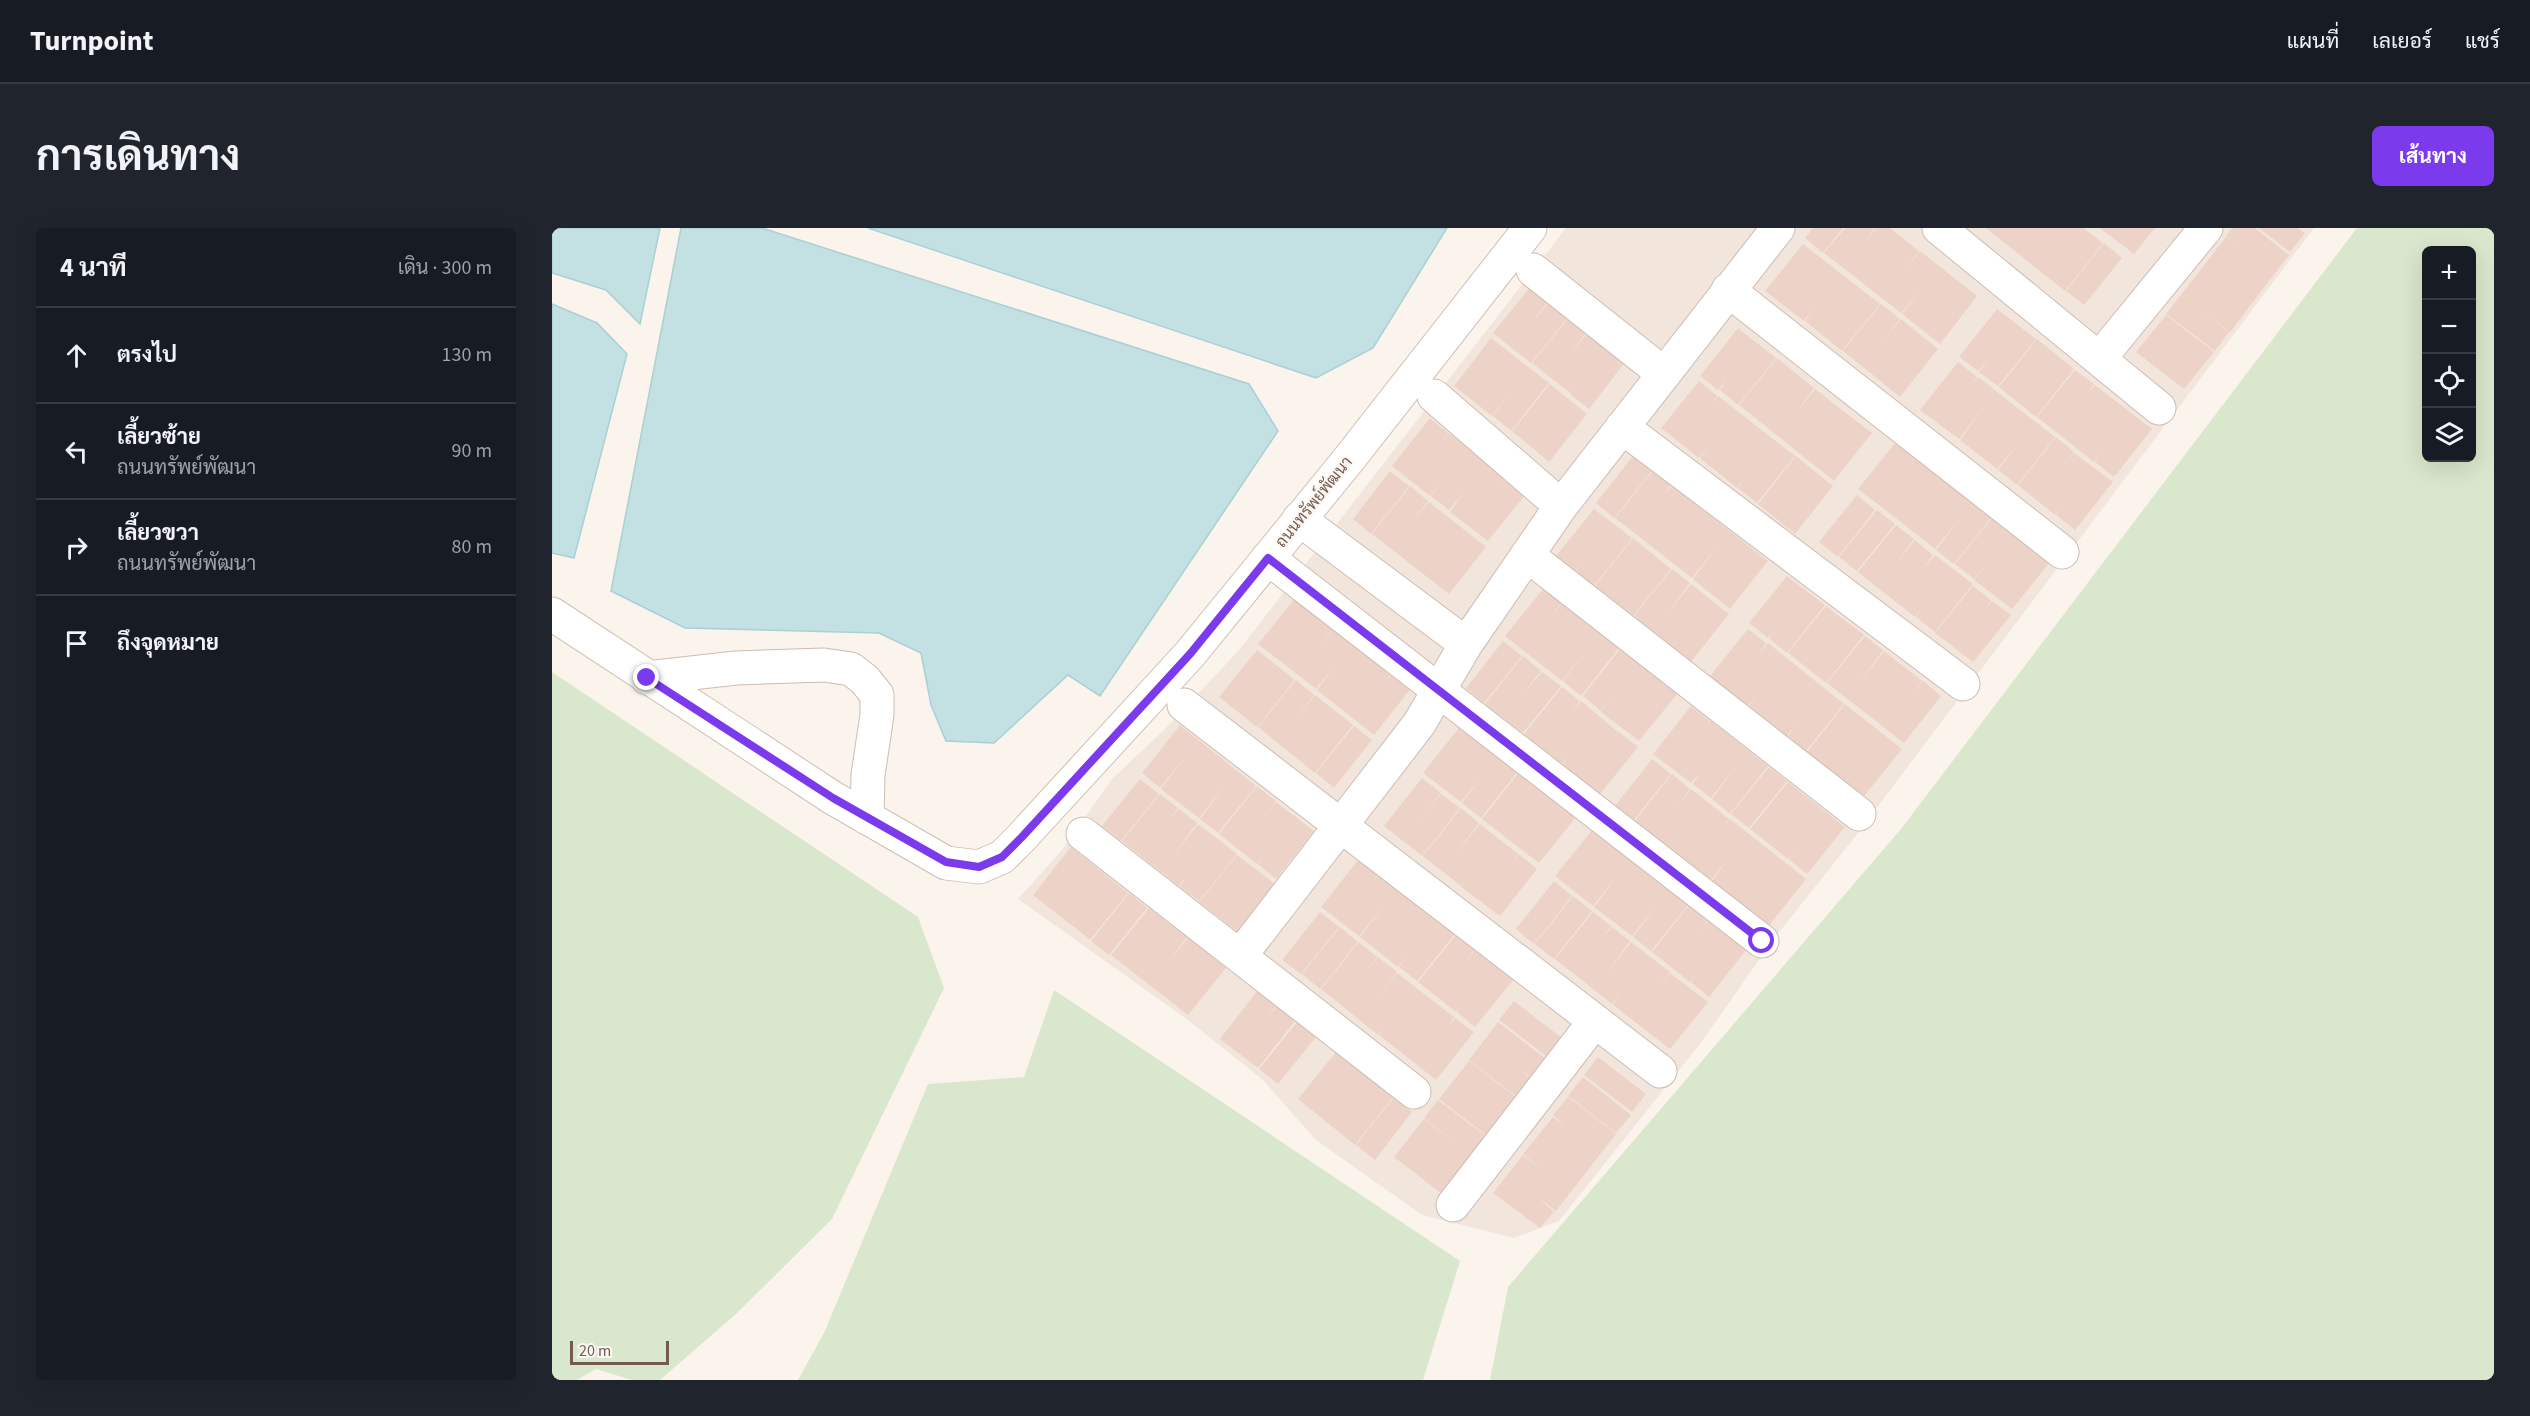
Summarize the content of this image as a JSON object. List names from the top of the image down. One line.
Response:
{"streets":{"street":["ถนนทรัพย์พัฒนา"]},"scale_bar":"20 m","page":{"header":"Turnpoint","nav":["แผนที่","เลเยอร์","แชร์"],"title":"การเดินทาง","buttons":"เส้นทาง","heading":["4 นาที","เดิน · 300 m"],"map_buttons":["+","−"],"list":[["ตรงไป","130 m"],["เลี้ยวซ้าย","ถนนทรัพย์พัฒนา","90 m"],["เลี้ยวขวา","ถนนทรัพย์พัฒนา","80 m"],"ถึงจุดหมาย"],"scale":"20 m"}}
